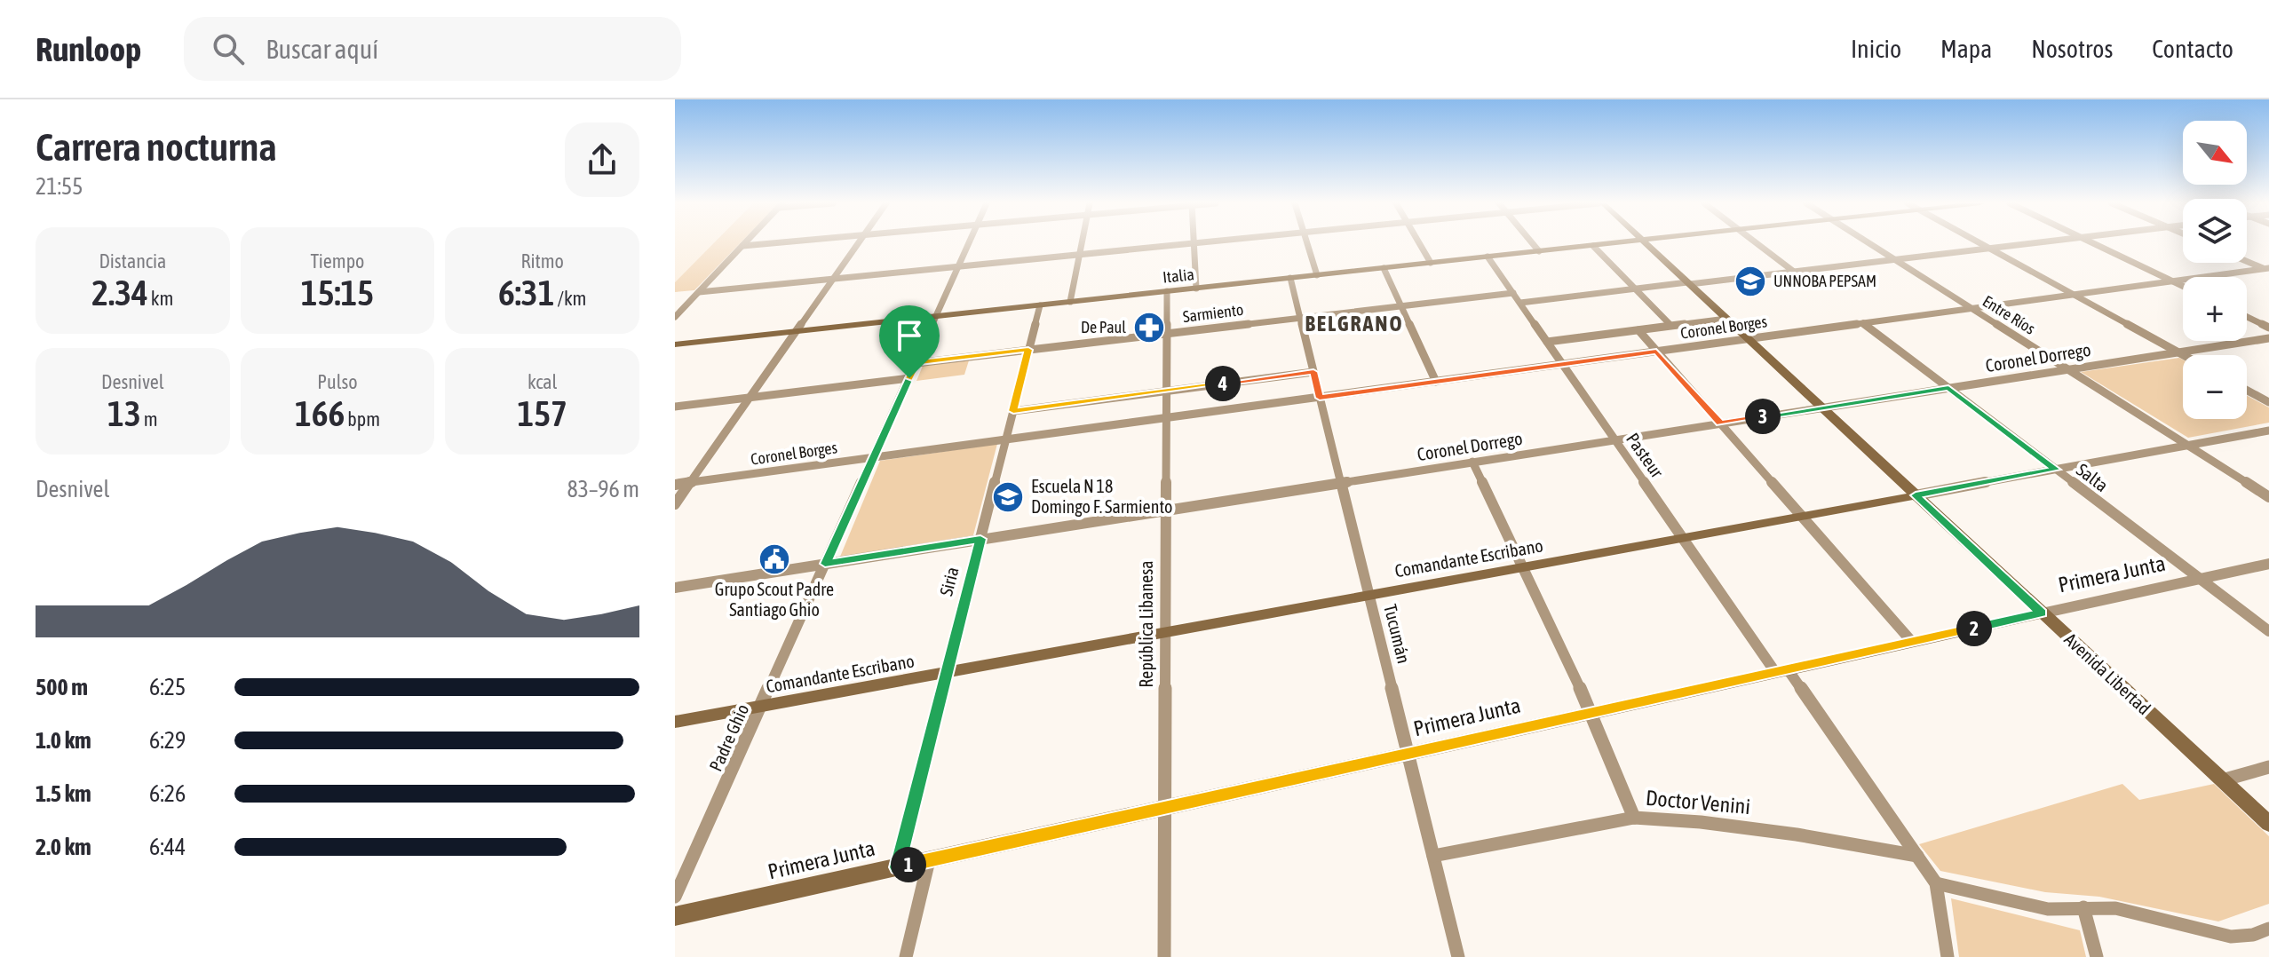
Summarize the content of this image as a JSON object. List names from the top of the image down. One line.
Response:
{"streets":{"main road":["Italia","Comandante Escribano","Primera Junta","Avenida Libertad"],"street":["Sarmiento","Entre Ríos","Coronel Borges","Coronel Dorrego","Pasteur","Salta","Siria","República Libanesa","Tucumán","Padre Ghio","Doctor Venini"]},"crossings":[["Italia","Pasteur"],["Italia","Siria"],["Italia","República Libanesa"],["Italia","Tucumán"],["Italia","Padre Ghio"],["Sarmiento","Pasteur"],["Sarmiento","Siria"],["Sarmiento","República Libanesa"],["Sarmiento","Tucumán"],["Sarmiento","Padre Ghio"],["Entre Ríos","Coronel Borges"],["Entre Ríos","Coronel Dorrego"],["Entre Ríos","Comandante Escribano"],["Coronel Borges","Pasteur"],["Coronel Borges","Salta"],["Coronel Borges","Siria"],["Coronel Borges","República Libanesa"],["Coronel Borges","Tucumán"],["Coronel Borges","Avenida Libertad"],["Coronel Borges","Padre Ghio"],["Coronel Dorrego","Pasteur"],["Coronel Dorrego","Salta"],["Coronel Dorrego","Siria"],["Coronel Dorrego","República Libanesa"],["Coronel Dorrego","Tucumán"],["Coronel Dorrego","Avenida Libertad"],["Coronel Dorrego","Padre Ghio"],["Pasteur","Comandante Escribano"],["Pasteur","Primera Junta"],["Pasteur","Doctor Venini"],["Salta","Comandante Escribano"],["Salta","Primera Junta"],["Comandante Escribano","Siria"],["Comandante Escribano","República Libanesa"],["Comandante Escribano","Tucumán"],["Comandante Escribano","Avenida Libertad"],["Comandante Escribano","Padre Ghio"],["Primera Junta","Siria"],["Primera Junta","República Libanesa"],["Primera Junta","Tucumán"],["Primera Junta","Avenida Libertad"],["Tucumán","Doctor Venini"]],"districts":["BELGRANO"],"places":{"school or university":["UNNOBA PEPSAM","Escuela N 18 Domingo F. Sarmiento"],"pharmacy":["De Paul"],"public building":["Grupo Scout Padre Santiago Ghio"]},"north":"bottom right","page":{"header":"Runloop","search":"Buscar aquí","nav":["Inicio","Mapa","Nosotros","Contacto"],"heading":["Carrera nocturna","21:55"],"map_buttons":["+","−"],"stats":[["Distancia","2.34 km"],["Tiempo","15:15"],["Ritmo","6:31 /km"],["Desnivel","13 m"],["Pulso","166 bpm"],["kcal","157"]],"pins":["4","3","2","1"],"chart":["Desnivel","83–96 m"],"list":[{"name":"500 m","note":"6:25"},{"name":"1.0 km","note":"6:29"},{"name":"1.5 km","note":"6:26"},{"name":"2.0 km","note":"6:44"}]}}
